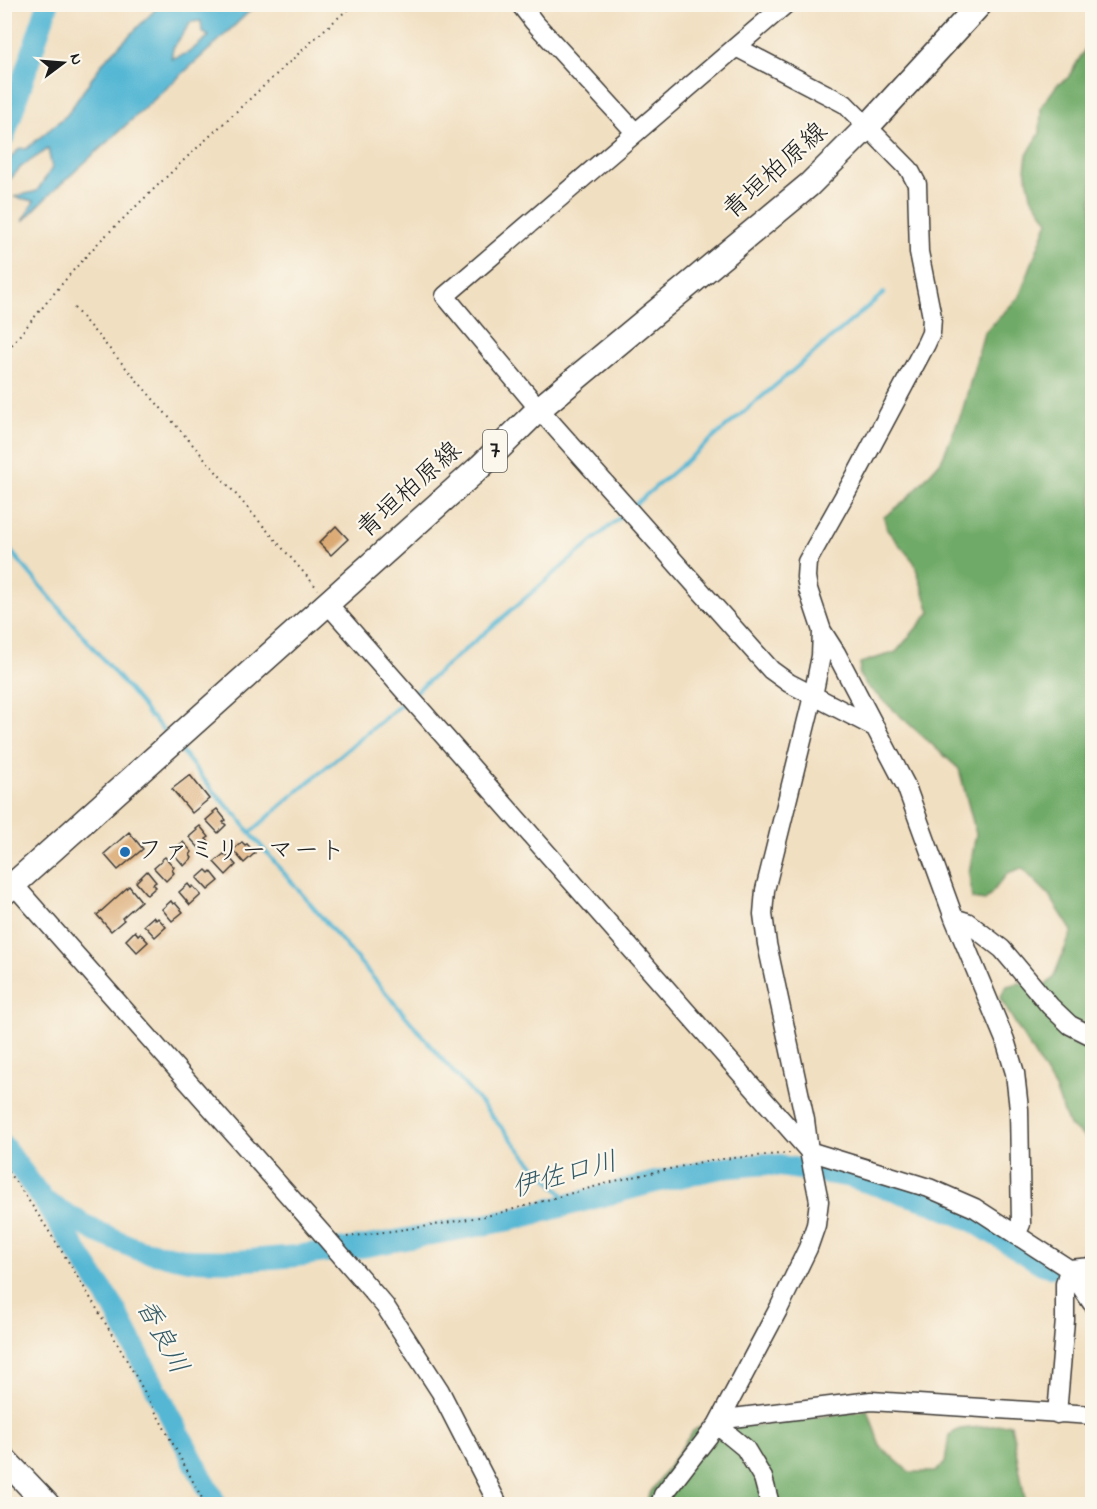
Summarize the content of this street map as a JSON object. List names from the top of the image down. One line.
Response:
{"streets":{"main road":["青垣柏原線","7"]},"water":["伊佐口川","香良川"],"places":["ファミリーマート"],"north":"right"}
